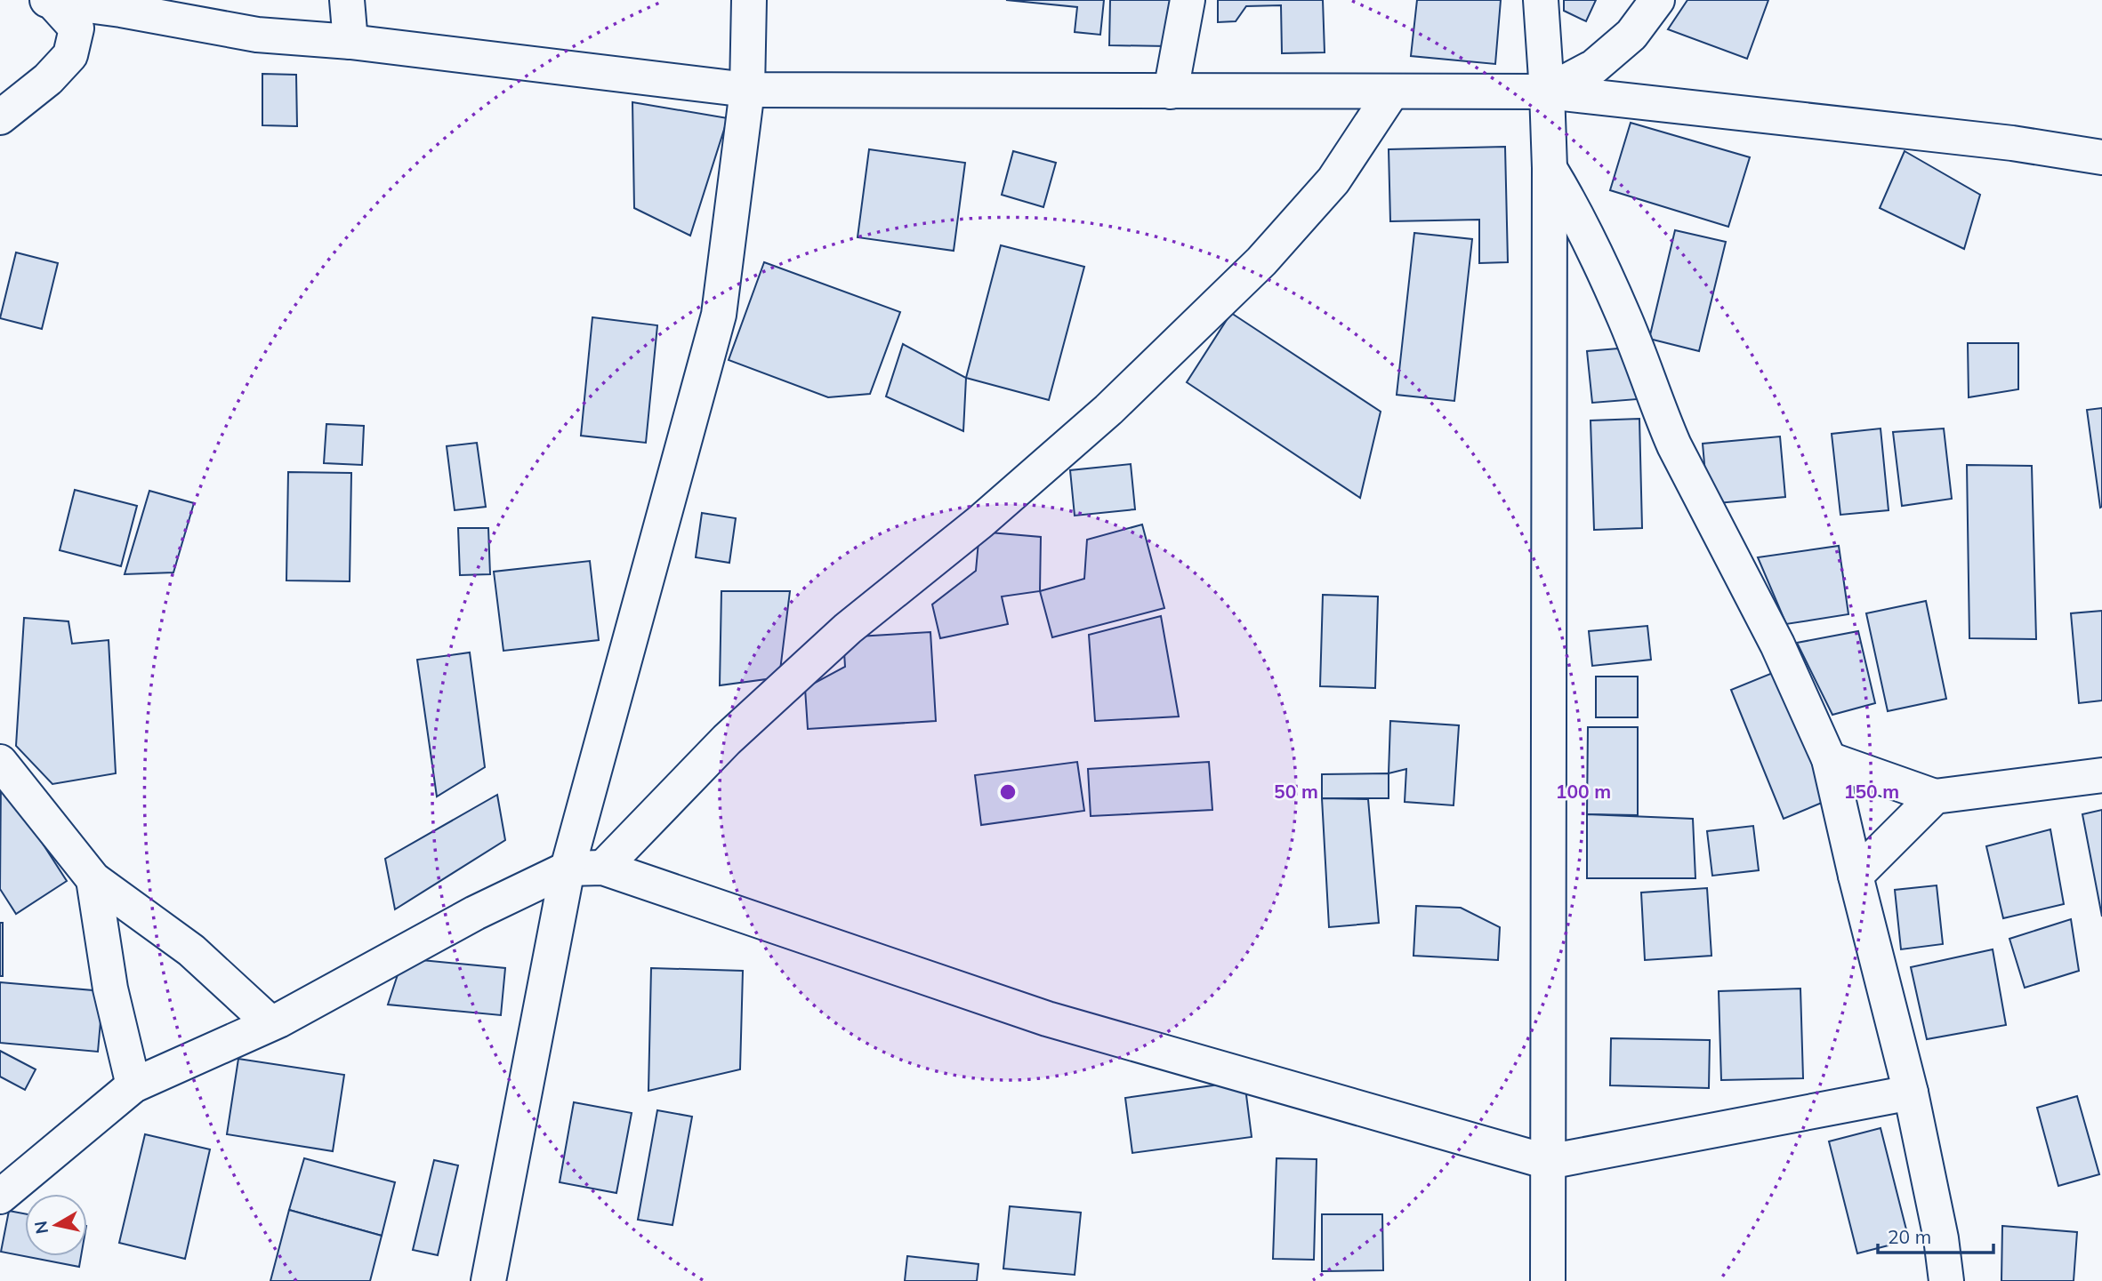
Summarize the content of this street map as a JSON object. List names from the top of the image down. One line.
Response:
{"scale_bar":"20 m","north":"left","rings":["50 m","100 m","150 m"]}
